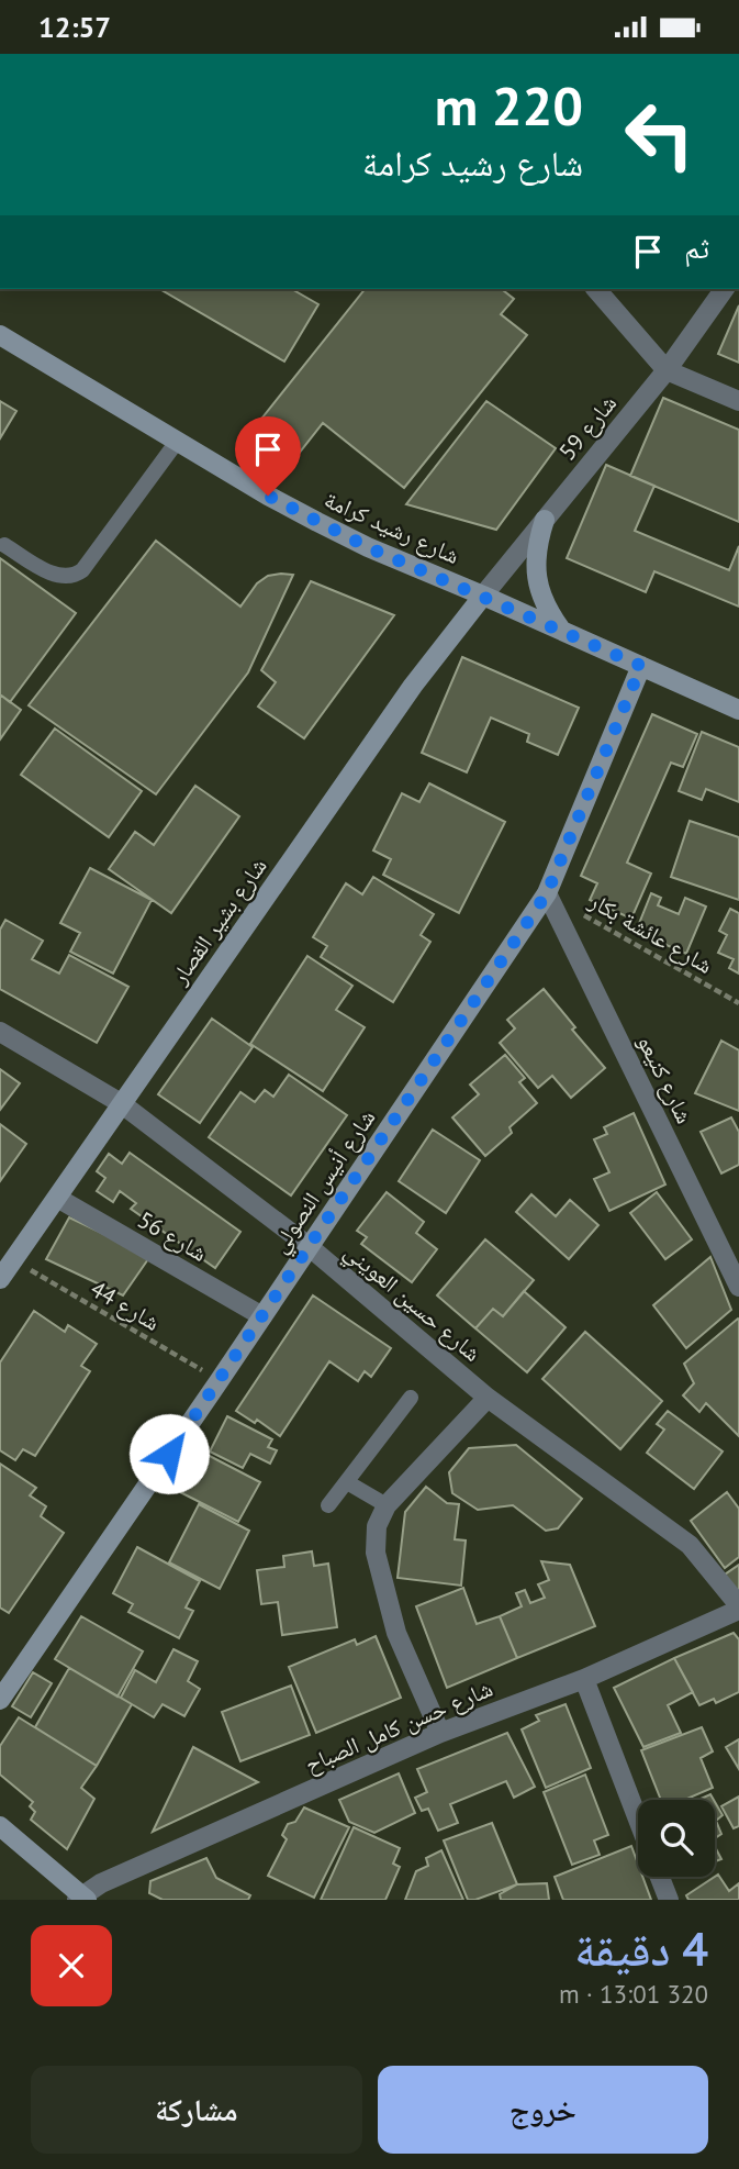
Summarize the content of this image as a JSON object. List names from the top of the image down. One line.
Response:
{"streets":{"street":["شارع 59","شارع رشيد كرامة","شارع بشير القصار","شارع كنيعو","شارع أنيس النصولي","شارع 56","شارع حسين العويني","شارع حسن كامل الصباح"],"path":["شارع عائشة بكار","شارع 44"]},"crossings":[["شارع 59","شارع رشيد كرامة"],["شارع 59","شارع بشير القصار"],["شارع رشيد كرامة","شارع بشير القصار"],["شارع رشيد كرامة","شارع أنيس النصولي"],["شارع بشير القصار","شارع 56"],["شارع بشير القصار","شارع حسين العويني"],["شارع بشير القصار","شارع 44"],["شارع عائشة بكار","شارع كنيعو"],["شارع عائشة بكار","شارع أنيس النصولي"],["شارع كنيعو","شارع أنيس النصولي"],["شارع أنيس النصولي","شارع 56"],["شارع أنيس النصولي","شارع حسين العويني"],["شارع أنيس النصولي","شارع 44"],["شارع حسين العويني","شارع حسن كامل الصباح"]],"page":{"status":"12:57","turn":["220 m","شارع رشيد كرامة"],"then":"ثم","heading":["4 دقيقة","320 m · 13:01"],"buttons":["خروج","مشاركة"]}}
